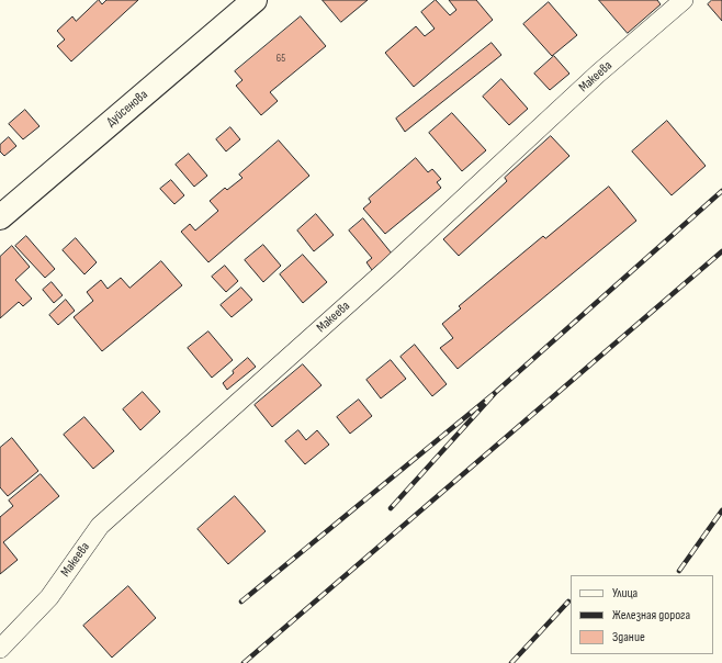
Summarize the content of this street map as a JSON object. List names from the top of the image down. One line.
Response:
{"streets":{"street":["Макеева","Дуйсенова"]},"house_numbers":["65"],"legend":["Улица","Железная дорога","Здание"]}
